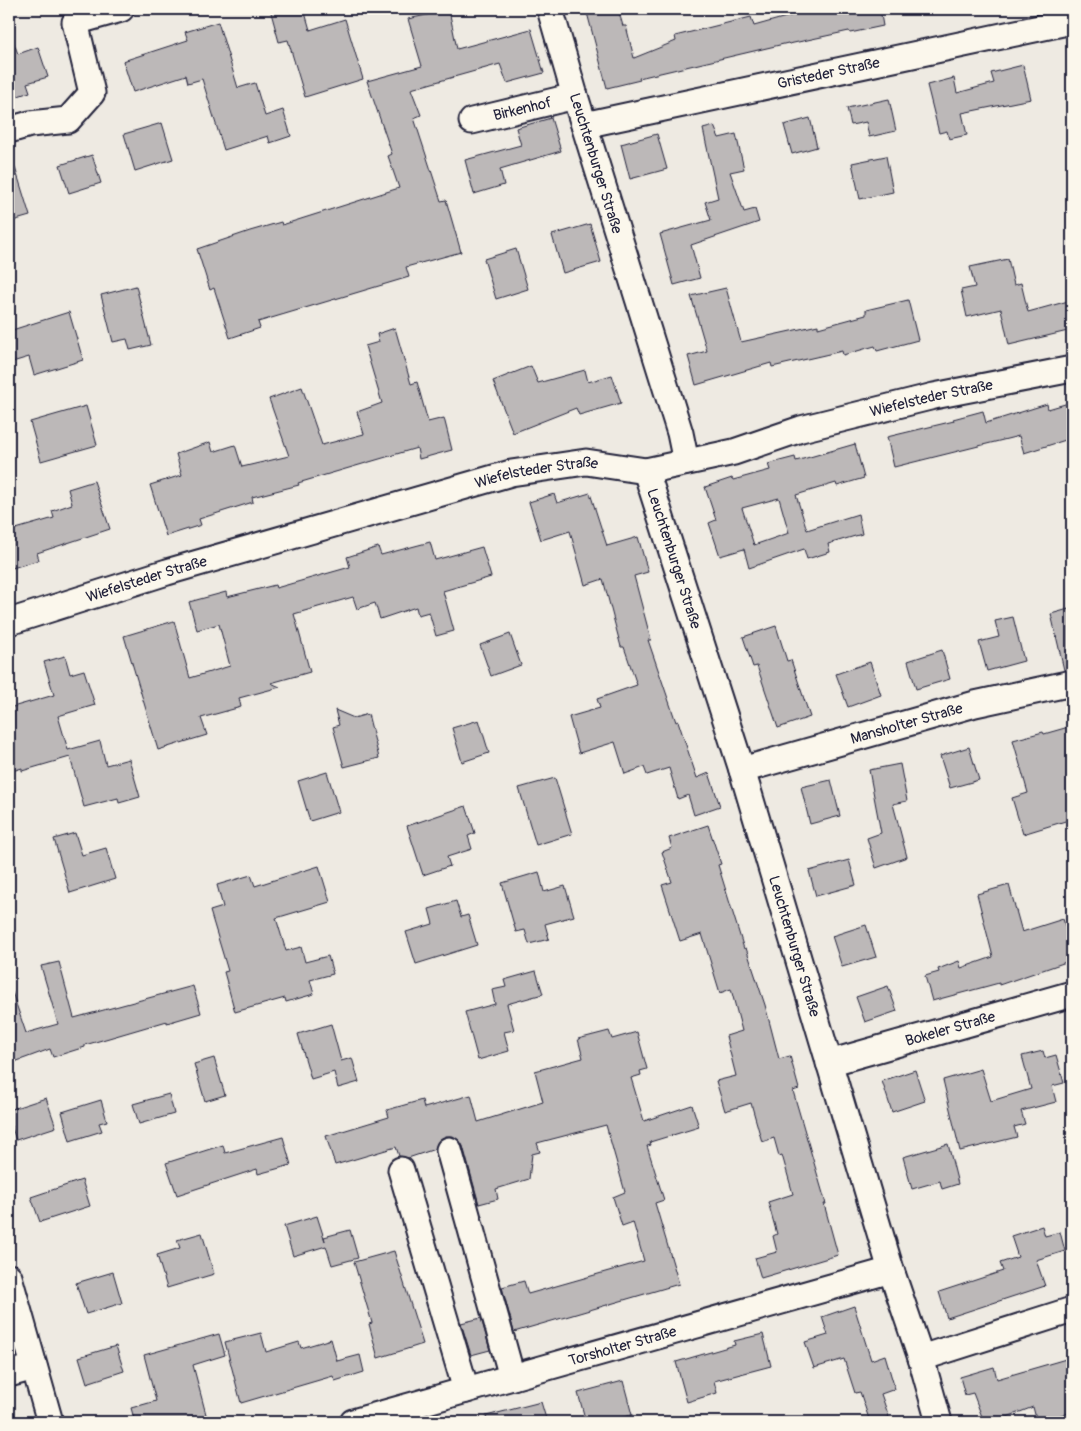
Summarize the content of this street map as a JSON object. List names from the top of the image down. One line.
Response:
{"streets":{"street":["Gristeder Straße","Birkenhof","Leuchtenburger Straße","Wiefelsteder Straße","Mansholter Straße","Bokeler Straße","Torsholter Straße"]},"crossings":[["Gristeder Straße","Leuchtenburger Straße"],["Birkenhof","Leuchtenburger Straße"],["Leuchtenburger Straße","Wiefelsteder Straße"],["Leuchtenburger Straße","Mansholter Straße"],["Leuchtenburger Straße","Bokeler Straße"],["Leuchtenburger Straße","Torsholter Straße"]]}
